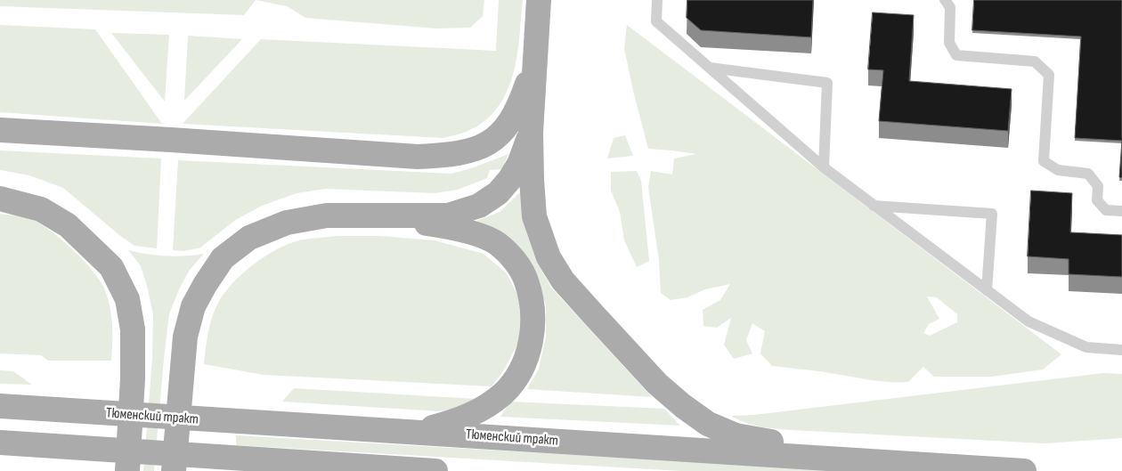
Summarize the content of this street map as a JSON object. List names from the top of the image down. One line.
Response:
{"streets":{"main road":["Тюменский тракт"]}}
